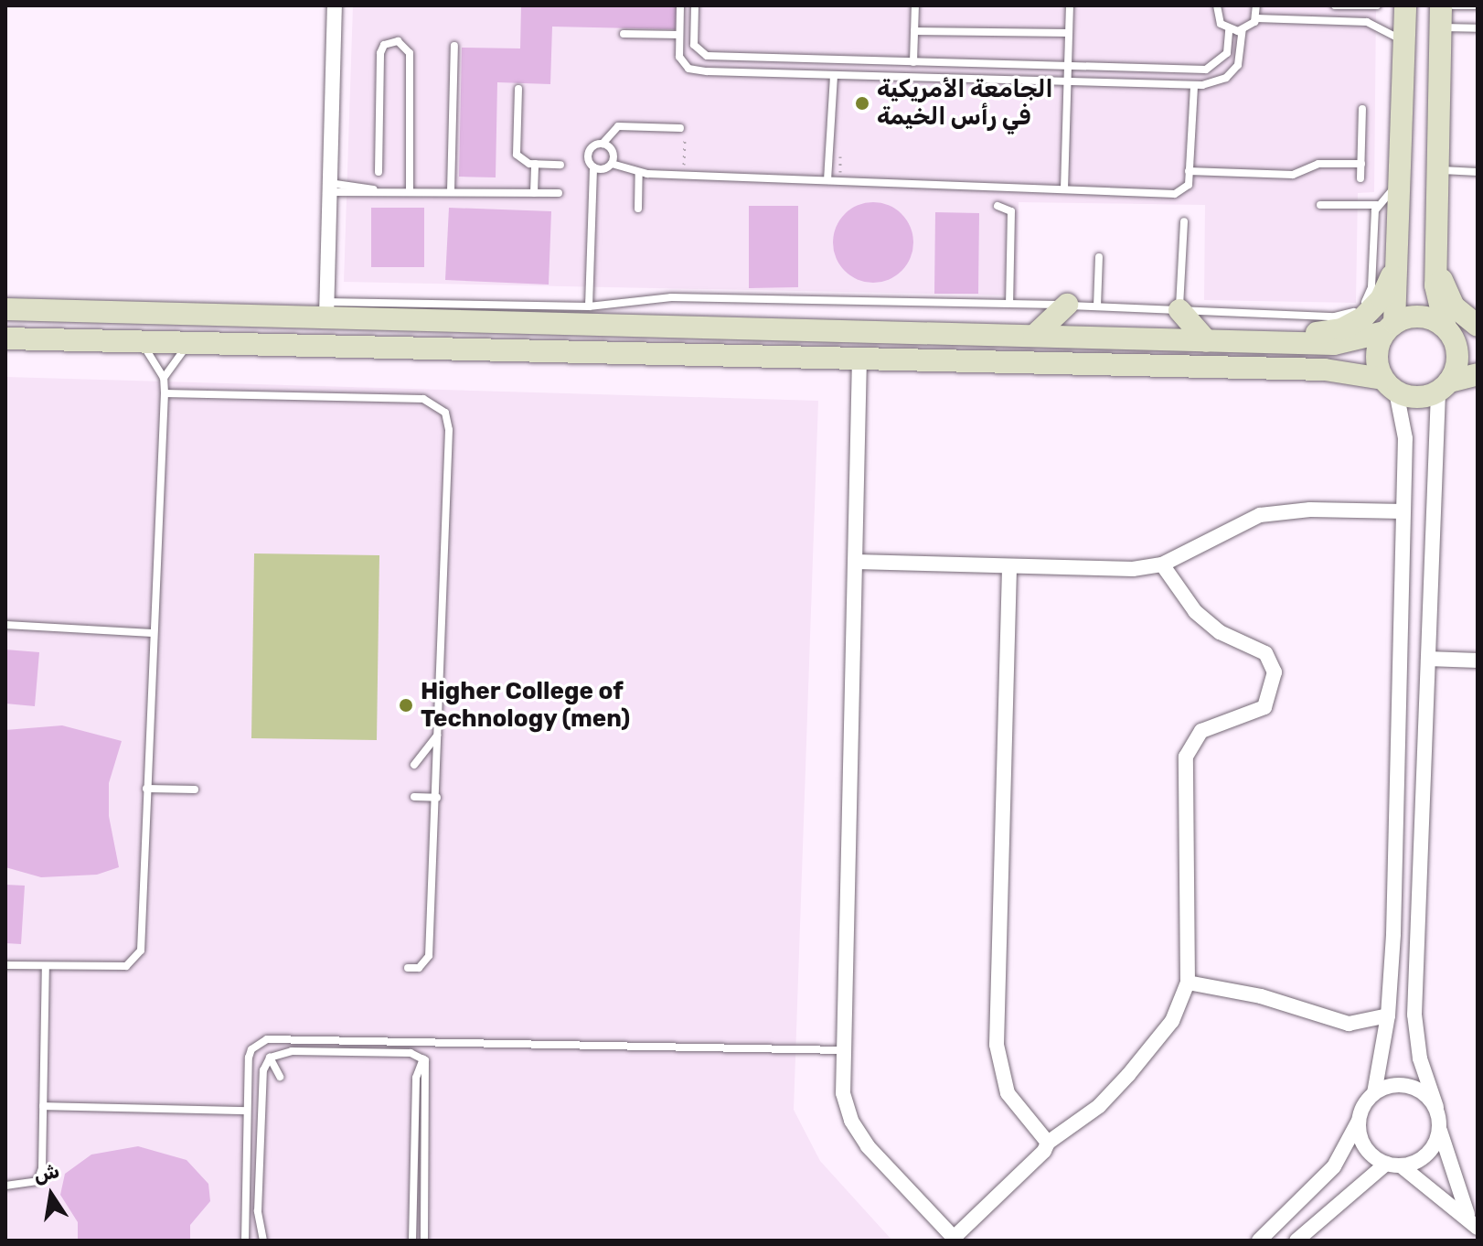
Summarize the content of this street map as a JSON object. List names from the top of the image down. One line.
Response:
{"places":["الجامعة الأمريكية في رأس الخيمة","Higher College of Technology (men)"],"north":"top"}
